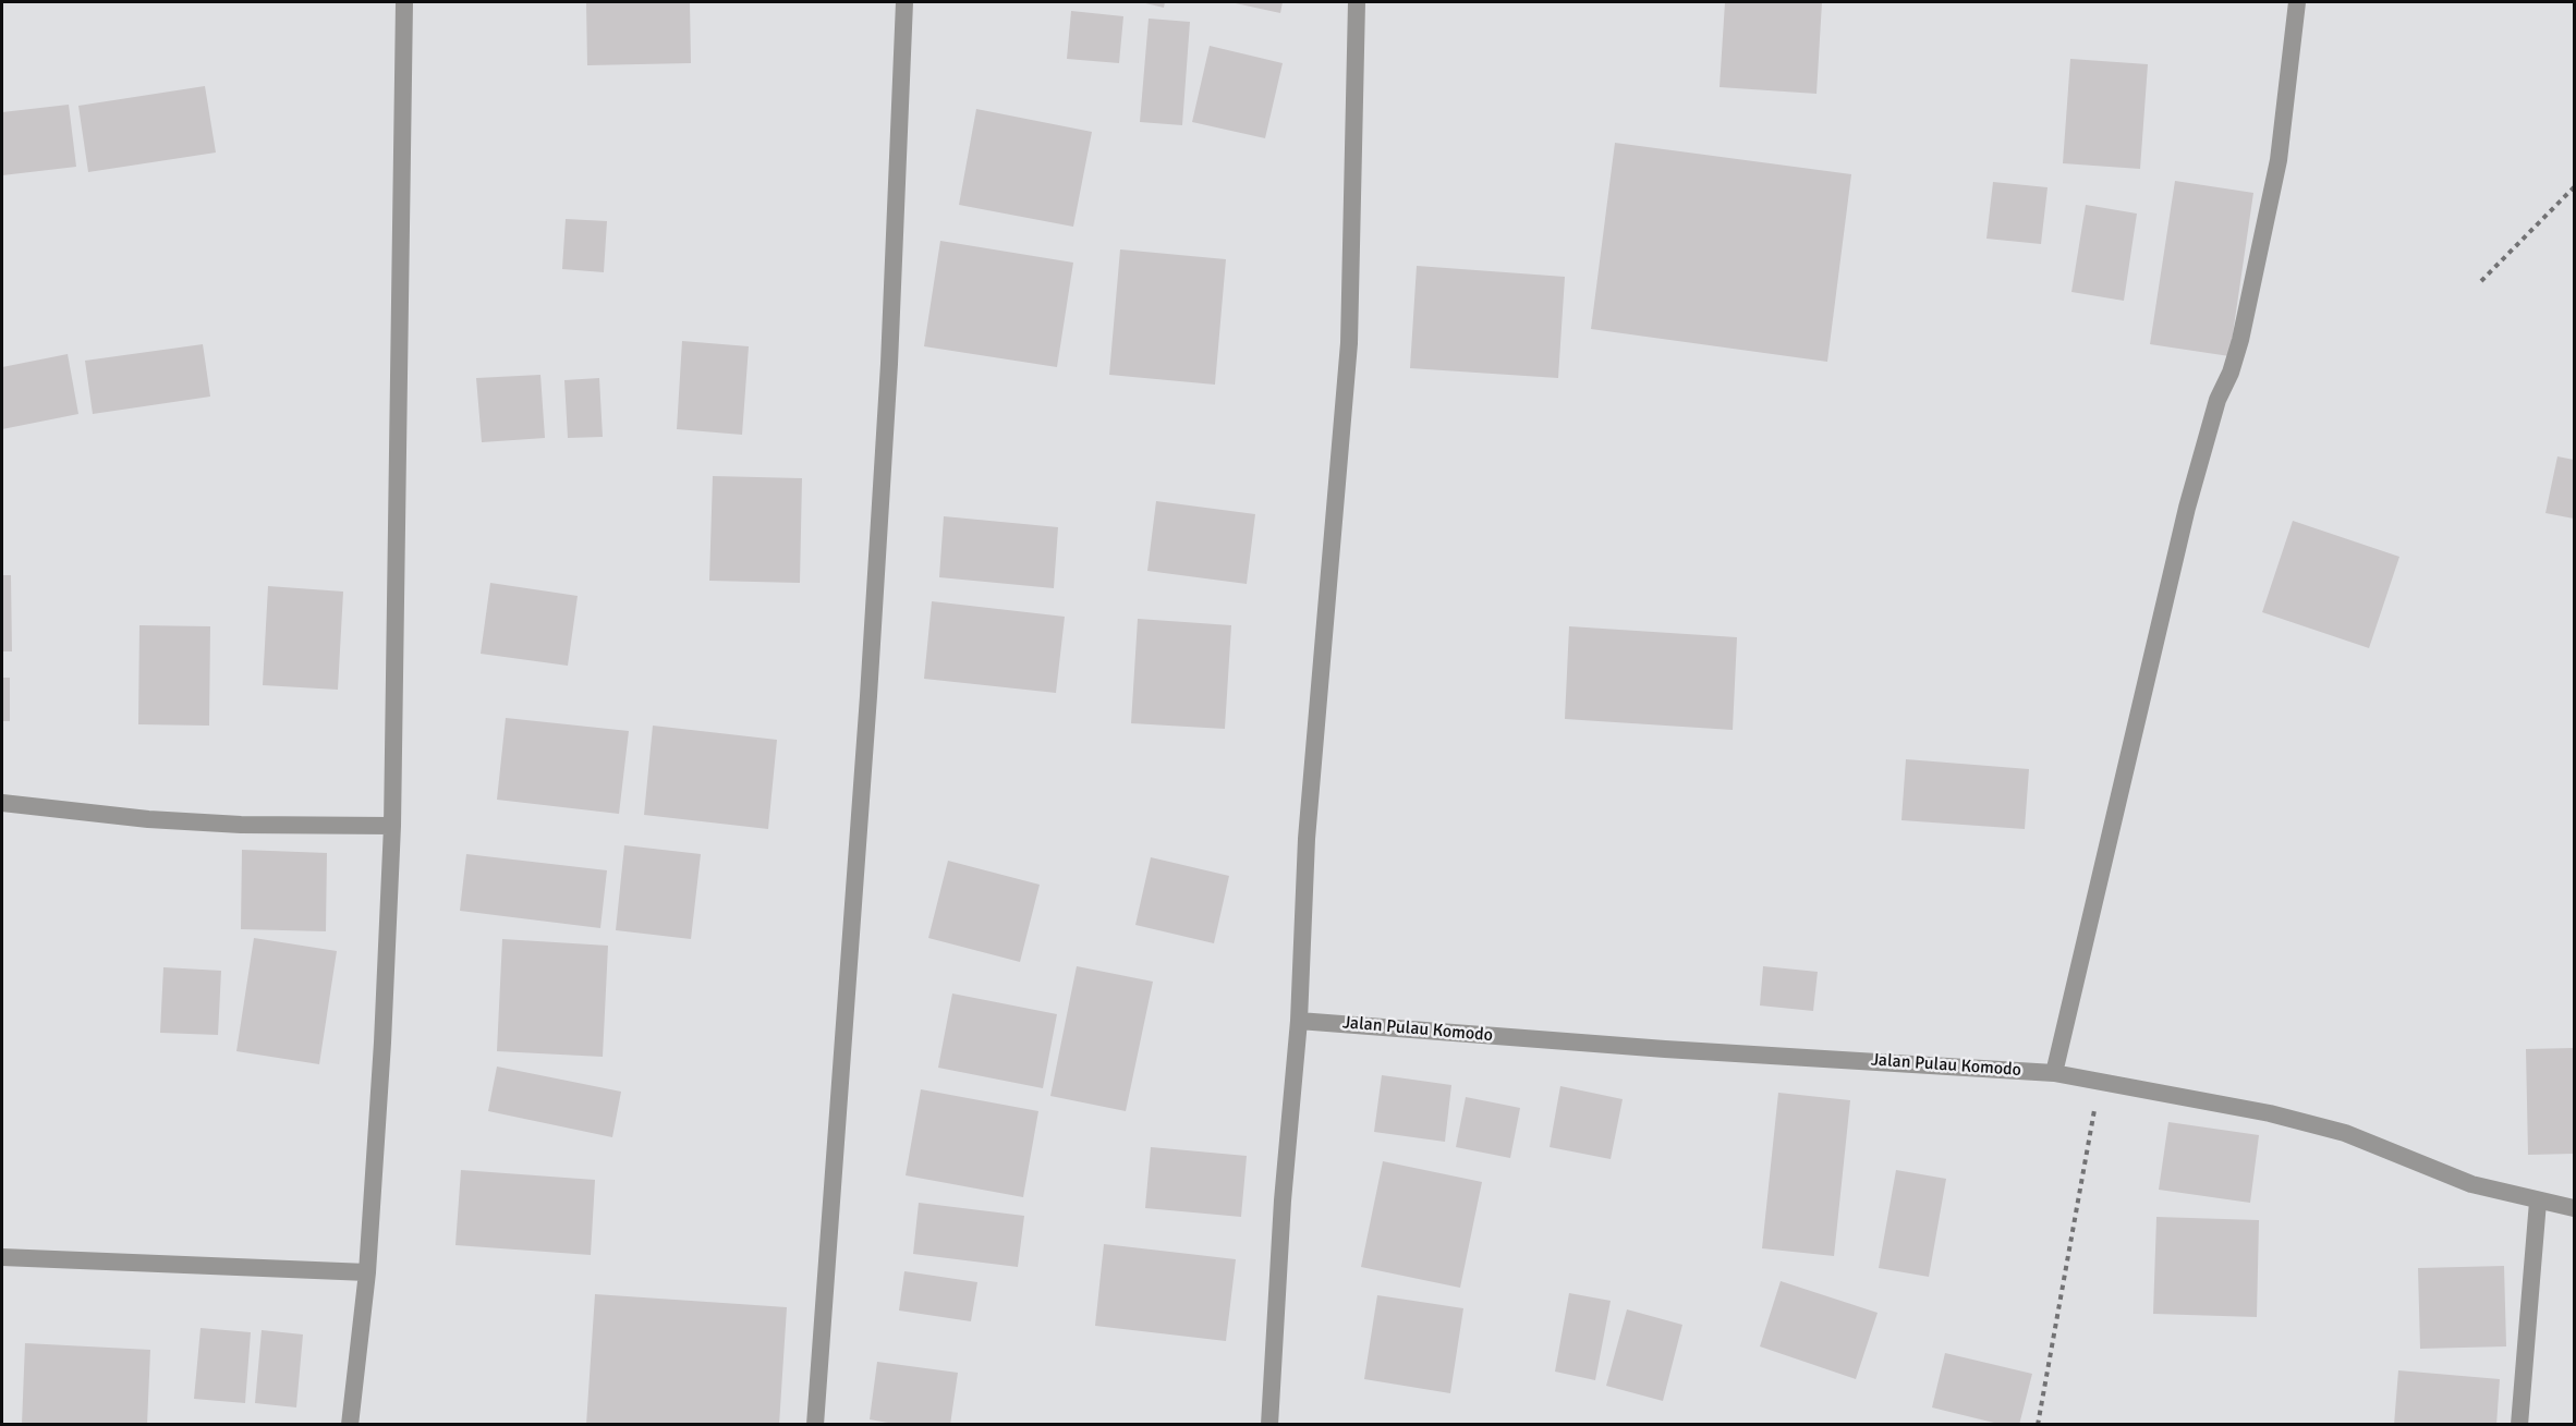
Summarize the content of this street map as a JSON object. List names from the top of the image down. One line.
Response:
{"streets":{"street":["Jalan Pulau Komodo"]}}
